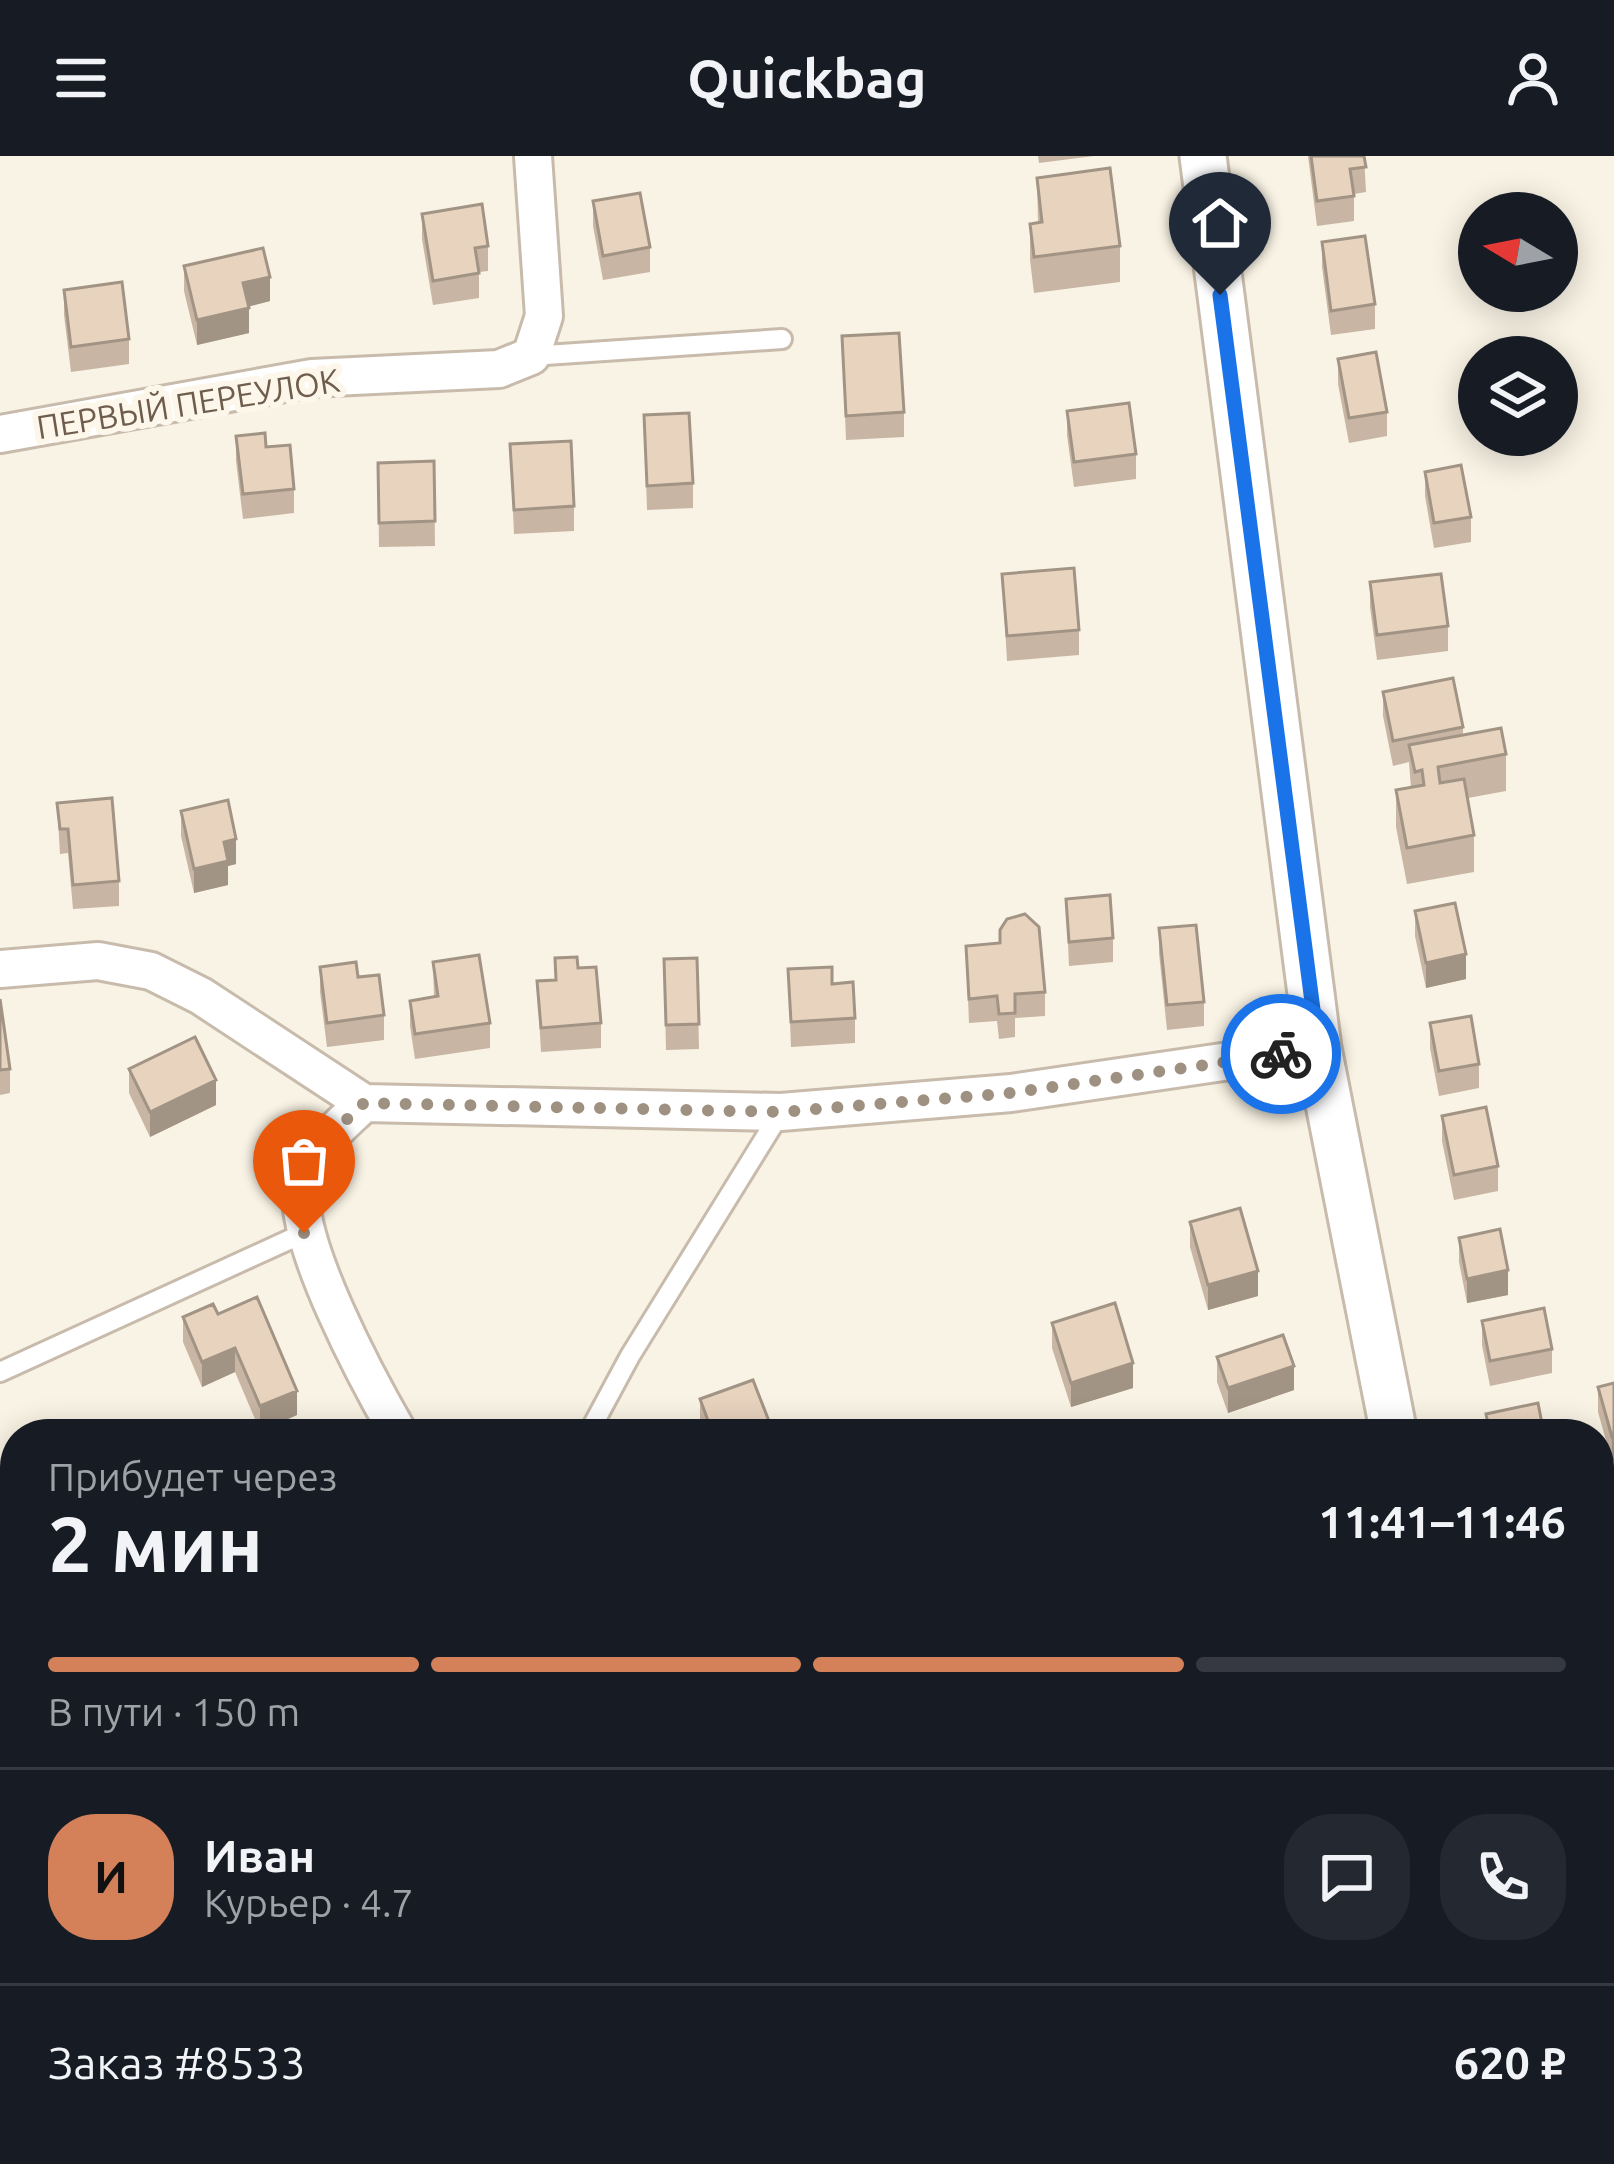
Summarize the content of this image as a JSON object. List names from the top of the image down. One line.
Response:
{"streets":{"street":["ПЕРВЫЙ ПЕРЕУЛОК"]},"north":"left","page":{"header":"Quickbag","heading":["2 мин","Прибудет через","11:41–11:46"],"panel":["Иван","Курьер · 4.7","Заказ #8533","620 ₽"],"bar":"В пути · 150 m","round":"И"}}
